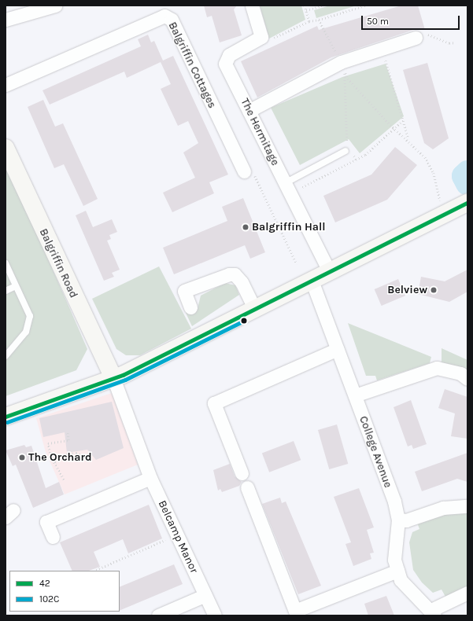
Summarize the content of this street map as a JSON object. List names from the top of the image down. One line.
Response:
{"streets":{"main road":["Balgriffin Road"],"street":["Balgriffin Cottages","The Hermitage","College Avenue","Belcamp Manor"]},"crossings":[["Balgriffin Road","Belcamp Manor"]],"places":["Balgriffin Hall","Belview","The Orchard"],"lines":["transit line 42","transit line 102C"],"legend":["42","102C"],"scale_bar":"50 m"}
